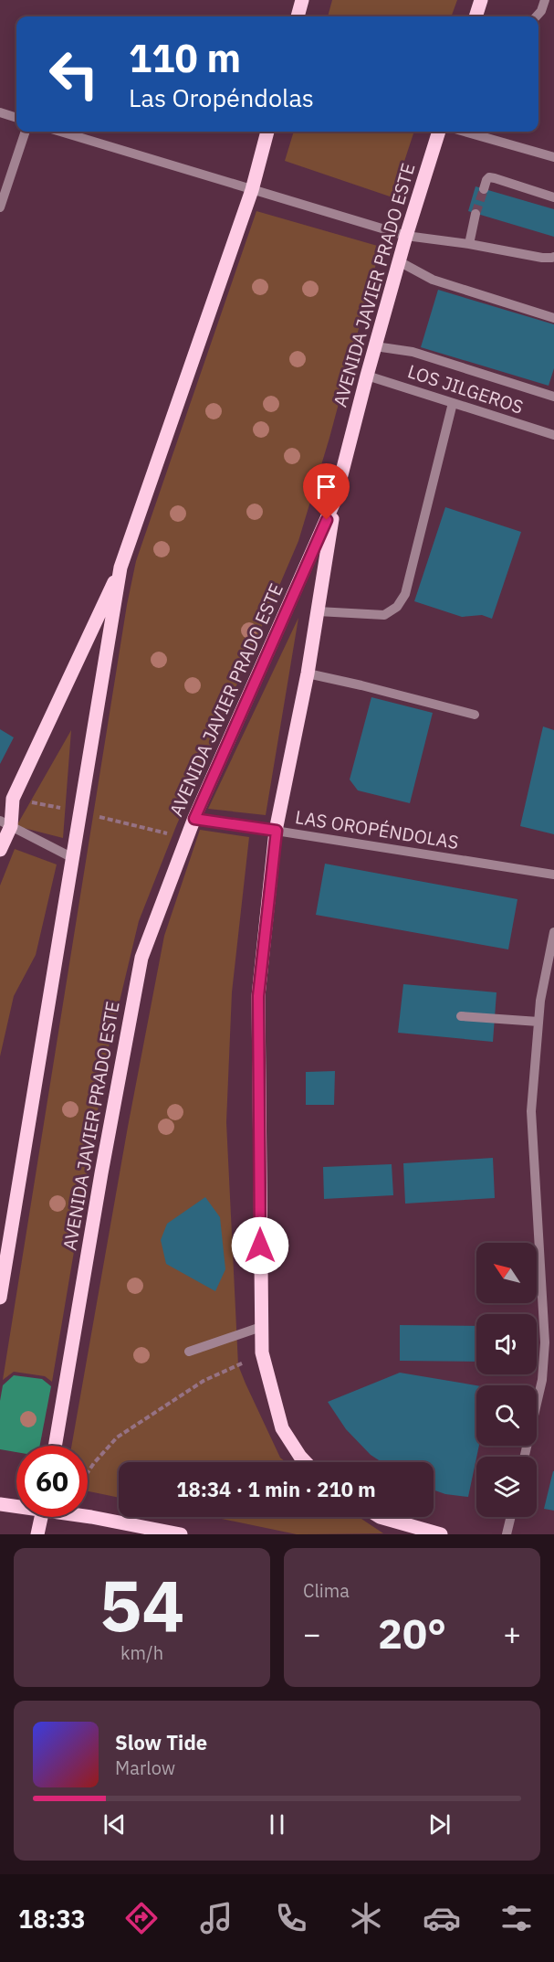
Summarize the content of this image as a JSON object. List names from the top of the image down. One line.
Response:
{"streets":{"main road":["AVENIDA JAVIER PRADO ESTE"],"street":["LOS JILGEROS","LAS OROPÉNDOLAS"]},"crossings":[["AVENIDA JAVIER PRADO ESTE","LOS JILGEROS"],["AVENIDA JAVIER PRADO ESTE","LAS OROPÉNDOLAS"]],"north":"top left","page":{"turn":["110 m","Las Oropéndolas"],"limit":"60","trip":"18:34 · 1 min · 210 m","tile":[["54","km/h"],"Clima"],"heat":["−","20°","+"],"song":["Slow Tide","Marlow"],"tabs":"18:33"}}
